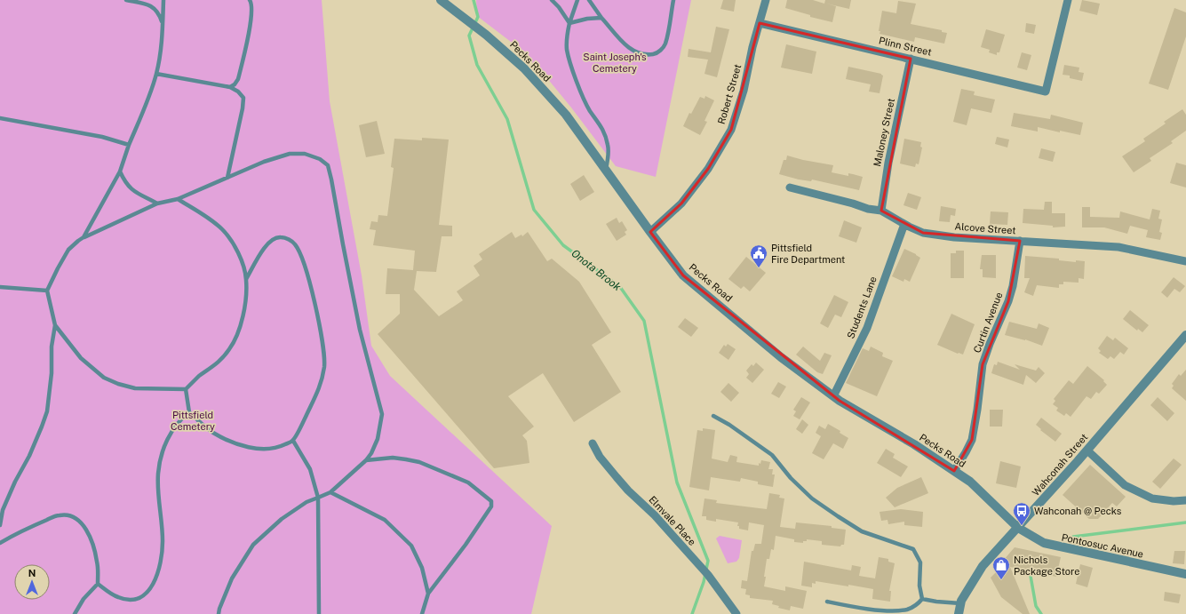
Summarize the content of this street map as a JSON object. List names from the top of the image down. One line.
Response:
{"streets":{"street":["Plinn Street","Pecks Road","Robert Street","Maloney Street","Alcove Street","Students Lane","Curtin Avenue","Wahconah Street","Elmvale Place","Pontoosuc Avenue"]},"crossings":[["Plinn Street","Robert Street"],["Plinn Street","Maloney Street"],["Pecks Road","Robert Street"],["Pecks Road","Students Lane"],["Pecks Road","Curtin Avenue"],["Pecks Road","Wahconah Street"],["Pecks Road","Pontoosuc Avenue"],["Maloney Street","Alcove Street"],["Alcove Street","Students Lane"],["Alcove Street","Curtin Avenue"],["Wahconah Street","Pontoosuc Avenue"]],"water":["Onota Brook"],"parks":["Saint Joseph's Cemetery","Pittsfield Cemetery"],"places":{"public building":["Pittsfield Fire Department"],"bus stop":["Wahconah @ Pecks"],"shop":["Nichols Package Store"]},"north":"top"}
